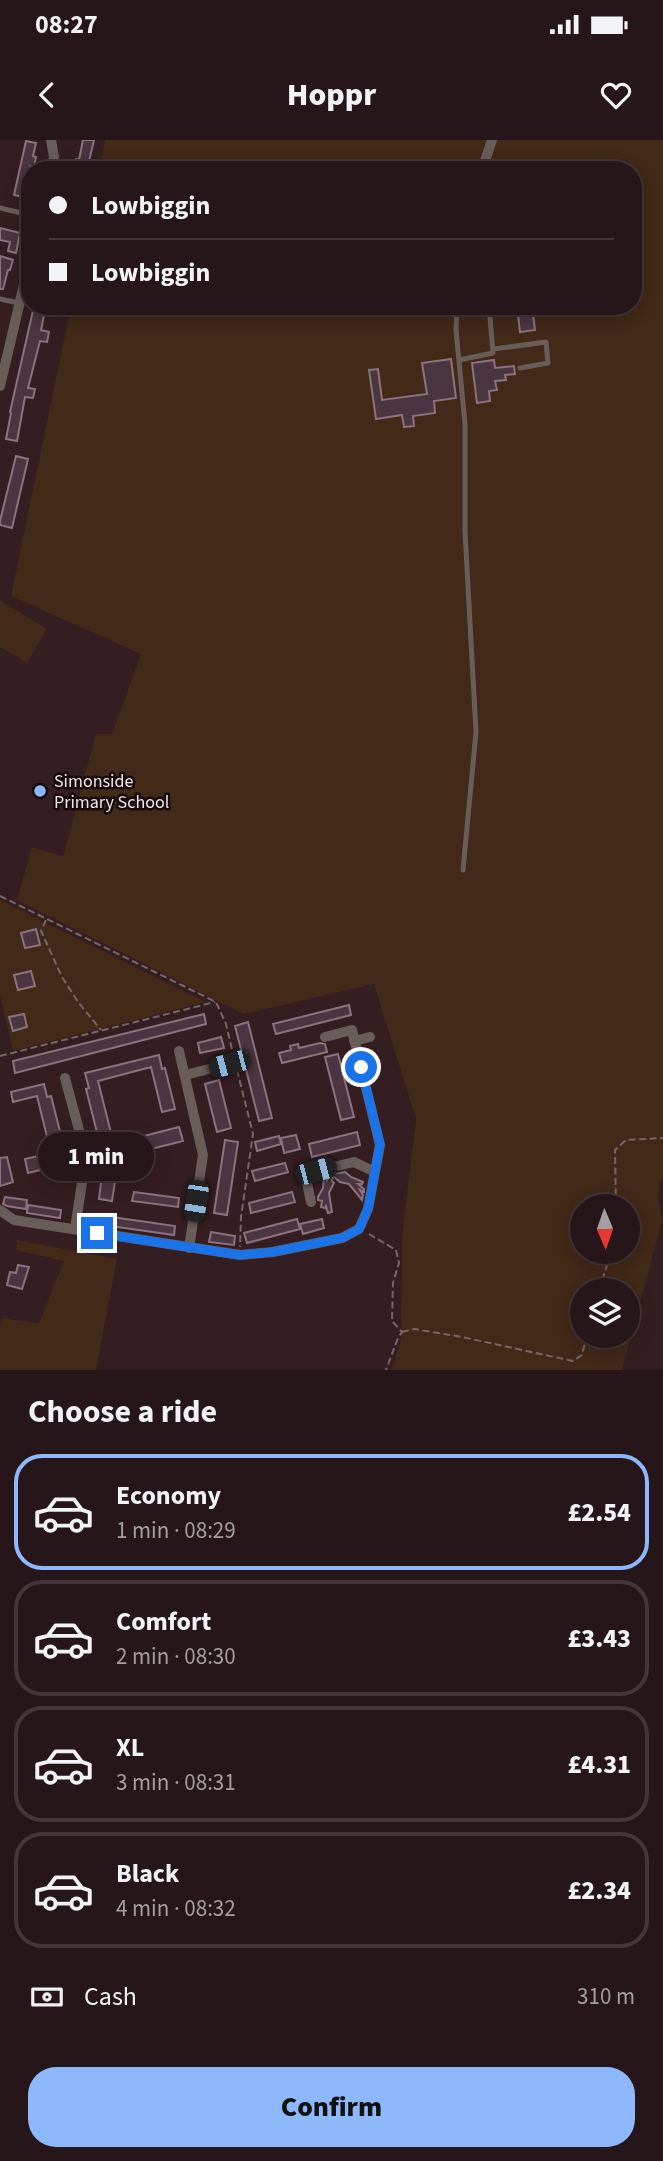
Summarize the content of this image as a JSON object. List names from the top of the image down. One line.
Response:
{"places":["Simonside Primary School"],"north":"bottom","page":{"status":"08:27","header":"Hoppr","banner":["Lowbiggin","Lowbiggin"],"bubble":"1 min","heading":"Choose a ride","list":[{"name":"Economy","note":"1 min · 08:29","value":"£2.54"},{"name":"Comfort","note":"2 min · 08:30","value":"£3.43"},{"name":"XL","note":"3 min · 08:31","value":"£4.31"},{"name":"Black","note":"4 min · 08:32","value":"£2.34"}],"pay":["Cash","310 m"],"buttons":"Confirm"}}
